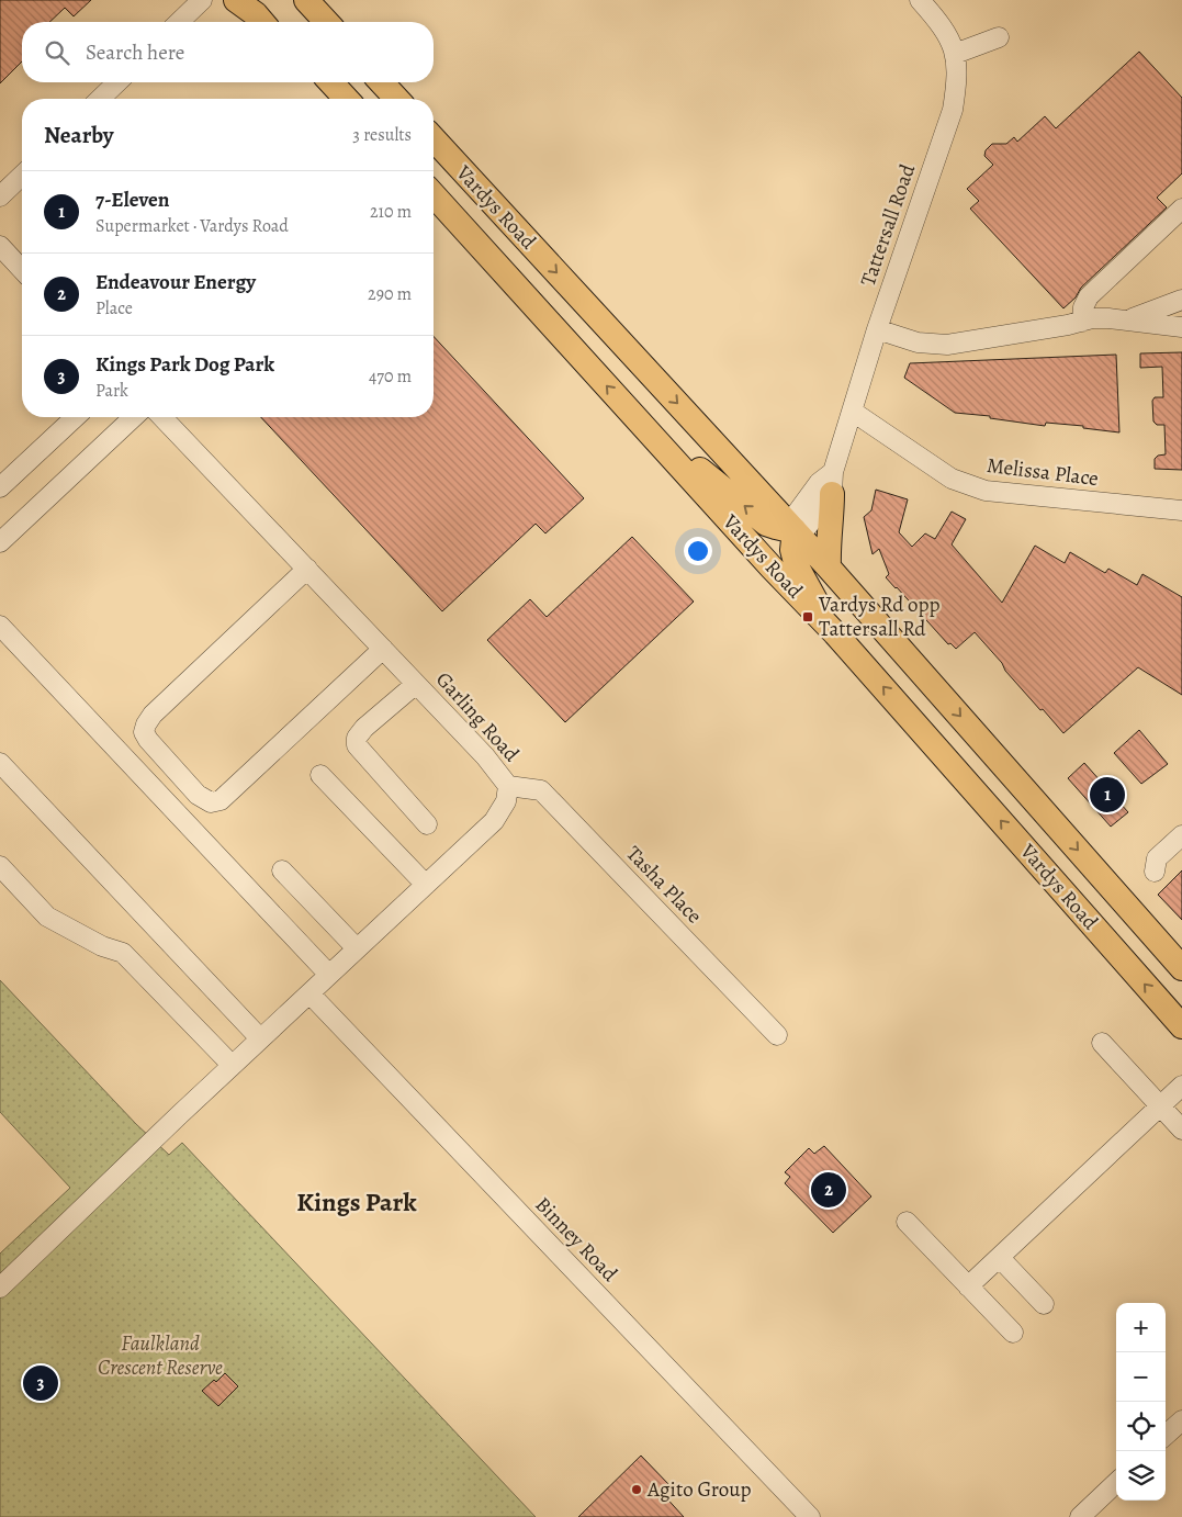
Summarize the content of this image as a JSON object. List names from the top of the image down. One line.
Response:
{"streets":{"main road":["Vardys Road"],"street":["Tattersall Road","Melissa Place","Garling Road","Tasha Place","Binney Road"]},"crossings":[["Vardys Road","Tattersall Road"],["Tattersall Road","Melissa Place"],["Garling Road","Tasha Place"],["Garling Road","Binney Road"]],"districts":["Kings Park"],"parks":["Faulkland Crescent Reserve"],"places":{"transit":["Vardys Rd opp Tattersall Rd"],"other":["Agito Group"]},"page":{"search":"Search here","heading":["Nearby","3 results"],"list":[{"mark":"1","name":"7-Eleven","note":"Supermarket · Vardys Road","value":"210 m"},{"mark":"2","name":"Endeavour Energy","note":"Place","value":"290 m"},{"mark":"3","name":"Kings Park Dog Park","note":"Park","value":"470 m"}],"pins":["1","2","3"],"map_buttons":["+","−"]}}
